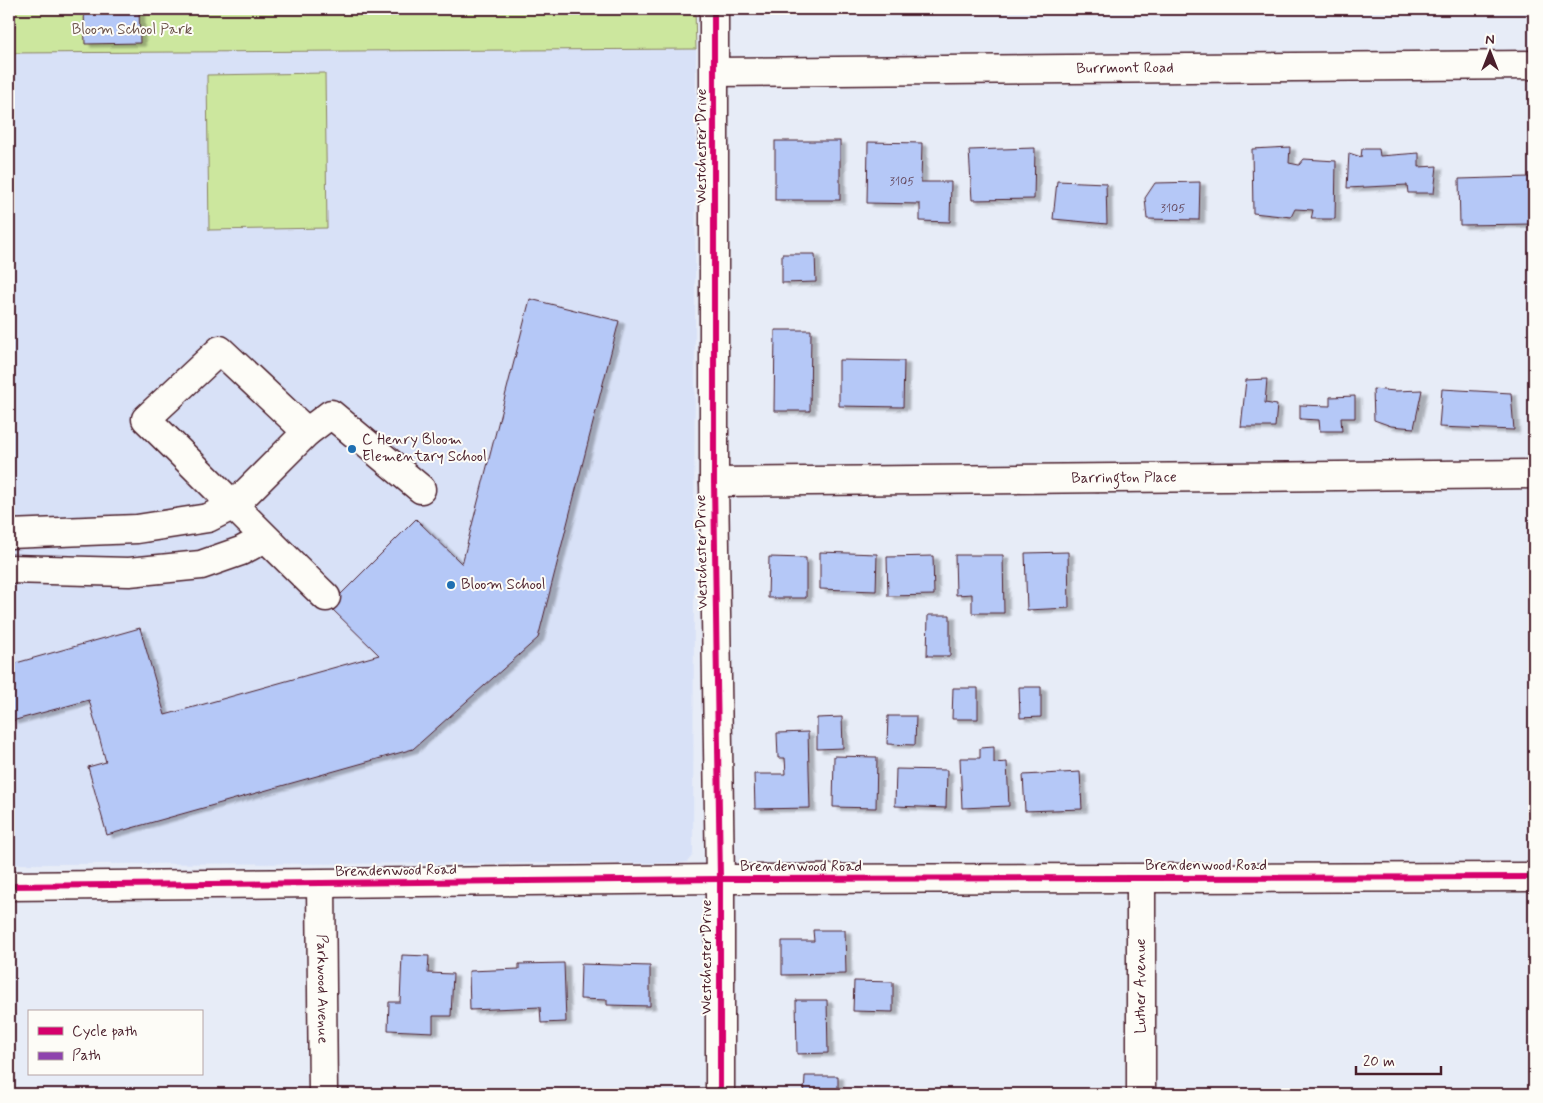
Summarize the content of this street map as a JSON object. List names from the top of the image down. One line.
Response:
{"streets":{"street":["Burrmont Road","Westchester Drive","Barrington Place","Brendenwood Road","Luther Avenue","Parkwood Avenue"]},"crossings":[["Burrmont Road","Westchester Drive"],["Westchester Drive","Barrington Place"],["Westchester Drive","Brendenwood Road"],["Brendenwood Road","Luther Avenue"],["Brendenwood Road","Parkwood Avenue"]],"parks":["Bloom School Park"],"places":["C Henry Bloom Elementary School","Bloom School"],"house_numbers":["3105","3105"],"legend":["Cycle path","Path"],"scale_bar":"20 m","north":"top"}
